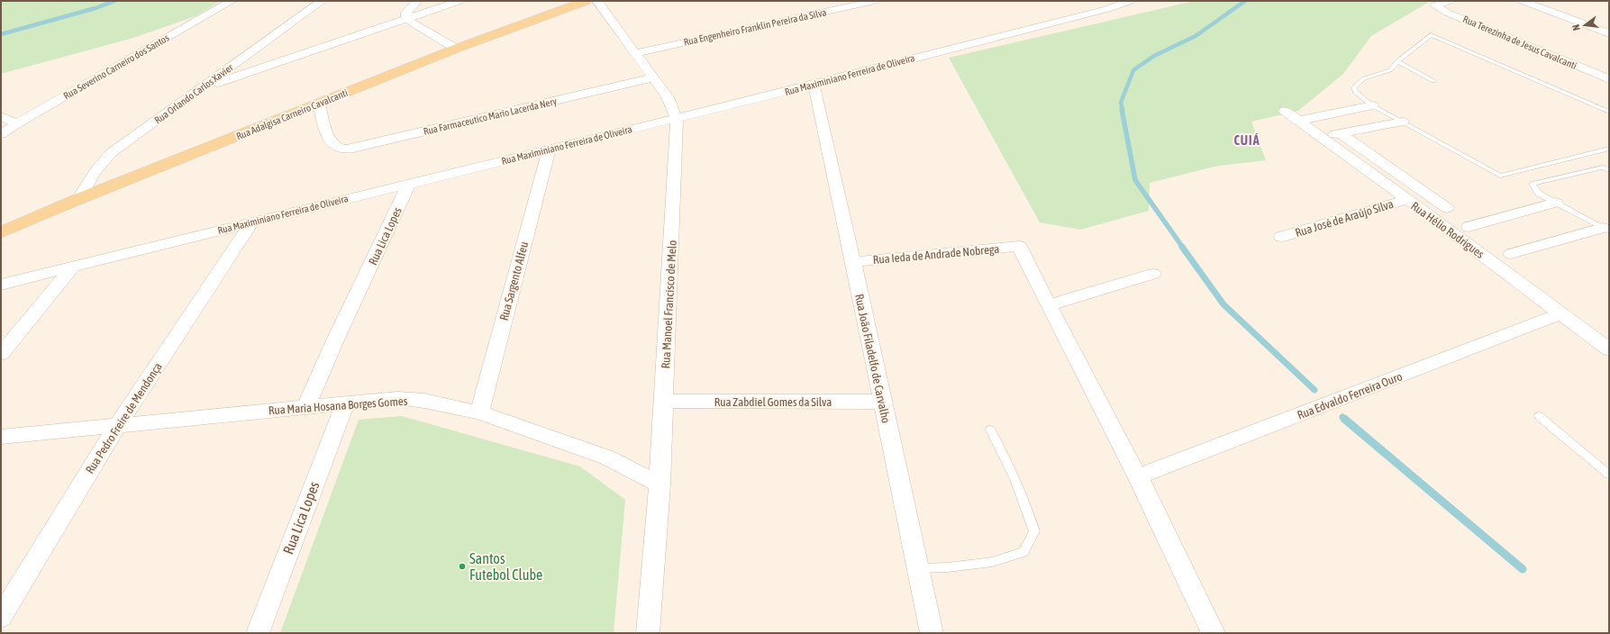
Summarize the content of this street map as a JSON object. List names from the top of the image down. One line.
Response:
{"streets":{"main road":["Rua Adalgisa Carneiro Cavalcanti"],"street":["Rua Engenheiro Franklin Pereira da Silva","Rua Terezinha de Jesus Cavalcanti","Rua Severino Carneiro dos Santos","Rua Maximiniano Ferreira de Oliveira","Rua Orlando Carlos Xavier","Rua Farmaceutico Mario Lacerda Nery","Rua José de Araújo Silva","Rua Hélio Rodrigues","Rua Lica Lopes","Rua Ieda de Andrade Nobrega","Rua Sargento Alfeu","Rua Manoel Francisco de Melo","Rua João Filadelfo de Carvalho","Rua Edvaldo Ferreira Ouro","Rua Zabdiel Gomes da Silva","Rua Maria Hosana Borges Gomes","Rua Pedro Freire de Mendonça"]},"crossings":[["Rua Engenheiro Franklin Pereira da Silva","Rua Manoel Francisco de Melo"],["Rua Maximiniano Ferreira de Oliveira","Rua Lica Lopes"],["Rua Maximiniano Ferreira de Oliveira","Rua Sargento Alfeu"],["Rua Maximiniano Ferreira de Oliveira","Rua Manoel Francisco de Melo"],["Rua Maximiniano Ferreira de Oliveira","Rua João Filadelfo de Carvalho"],["Rua Maximiniano Ferreira de Oliveira","Rua Pedro Freire de Mendonça"],["Rua Orlando Carlos Xavier","Rua Adalgisa Carneiro Cavalcanti"],["Rua Adalgisa Carneiro Cavalcanti","Rua Farmaceutico Mario Lacerda Nery"],["Rua Adalgisa Carneiro Cavalcanti","Rua Manoel Francisco de Melo"],["Rua Farmaceutico Mario Lacerda Nery","Rua Manoel Francisco de Melo"],["Rua José de Araújo Silva","Rua Hélio Rodrigues"],["Rua Hélio Rodrigues","Rua Edvaldo Ferreira Ouro"],["Rua Lica Lopes","Rua Maria Hosana Borges Gomes"],["Rua Ieda de Andrade Nobrega","Rua João Filadelfo de Carvalho"],["Rua Sargento Alfeu","Rua Maria Hosana Borges Gomes"],["Rua Manoel Francisco de Melo","Rua Zabdiel Gomes da Silva"],["Rua Manoel Francisco de Melo","Rua Maria Hosana Borges Gomes"],["Rua João Filadelfo de Carvalho","Rua Zabdiel Gomes da Silva"],["Rua Maria Hosana Borges Gomes","Rua Pedro Freire de Mendonça"]],"districts":["CUIÁ"],"places":["Santos Futebol Clube"],"north":"left"}
